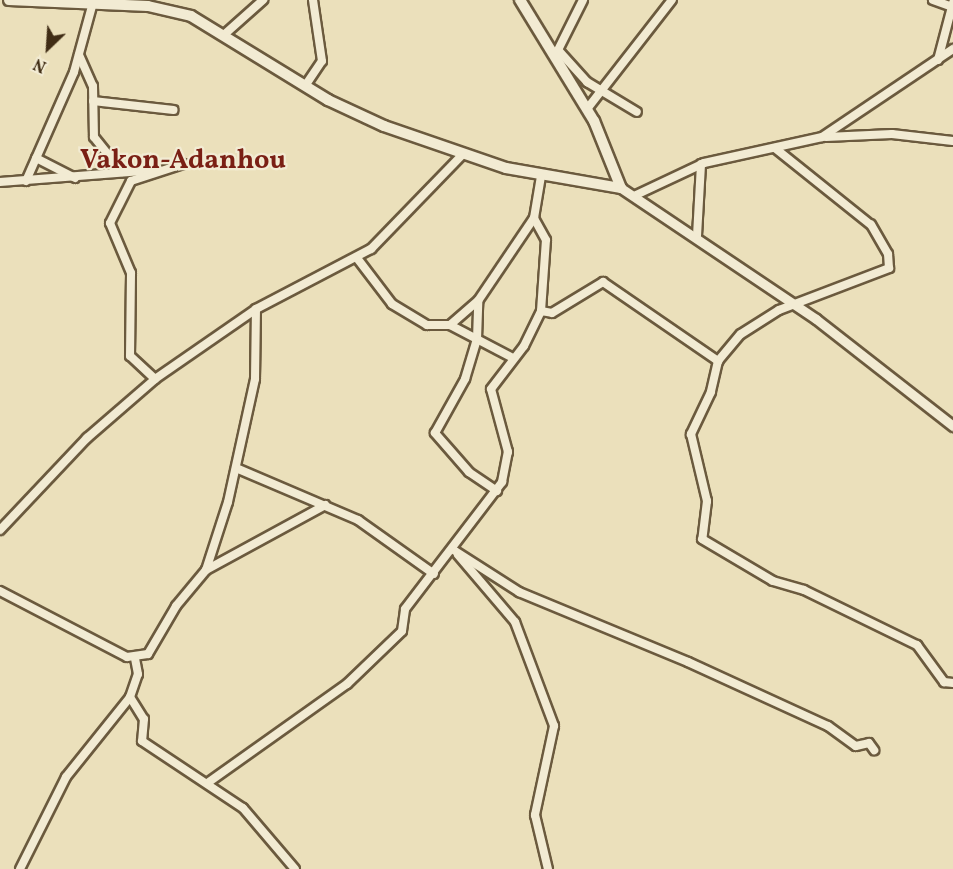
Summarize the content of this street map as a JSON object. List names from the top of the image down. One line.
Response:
{"districts":["Vakon-Adanhou"],"north":"bottom left"}
